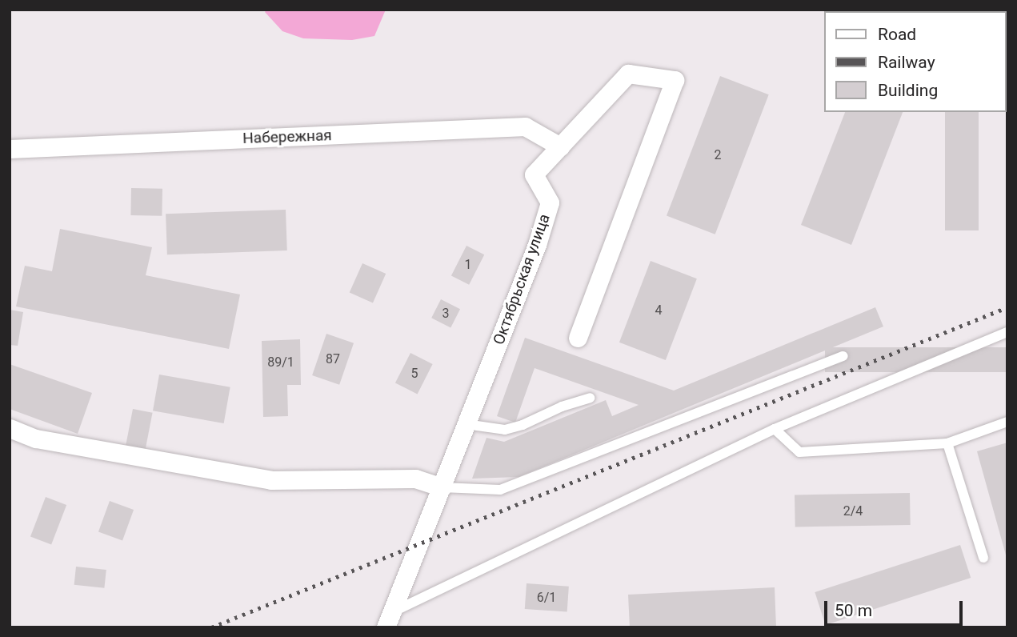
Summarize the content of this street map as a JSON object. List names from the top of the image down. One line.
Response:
{"streets":{"street":["Набережная","Октябрьская улица"]},"crossings":[["Набережная","Октябрьская улица"]],"house_numbers":["2","1","4","3","87","89/1","5","2/4","6/1"],"legend":["Road","Railway","Building"],"scale_bar":"50 m"}
